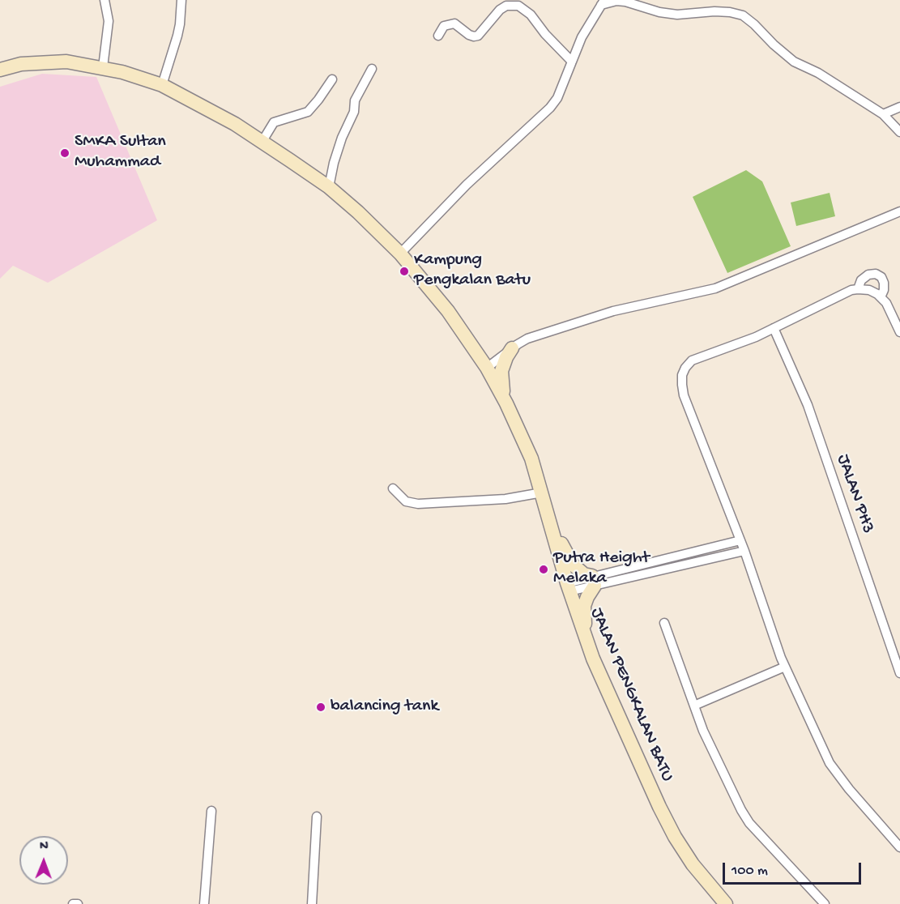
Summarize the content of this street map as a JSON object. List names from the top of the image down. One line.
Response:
{"streets":{"main road":["JALAN PENGKALAN BATU"],"street":["JALAN PH3"]},"places":["SMKA Sultan Muhammad","Kampung Pengkalan Batu","Putra Height Melaka","balancing tank"],"scale_bar":"100 m","north":"top"}
